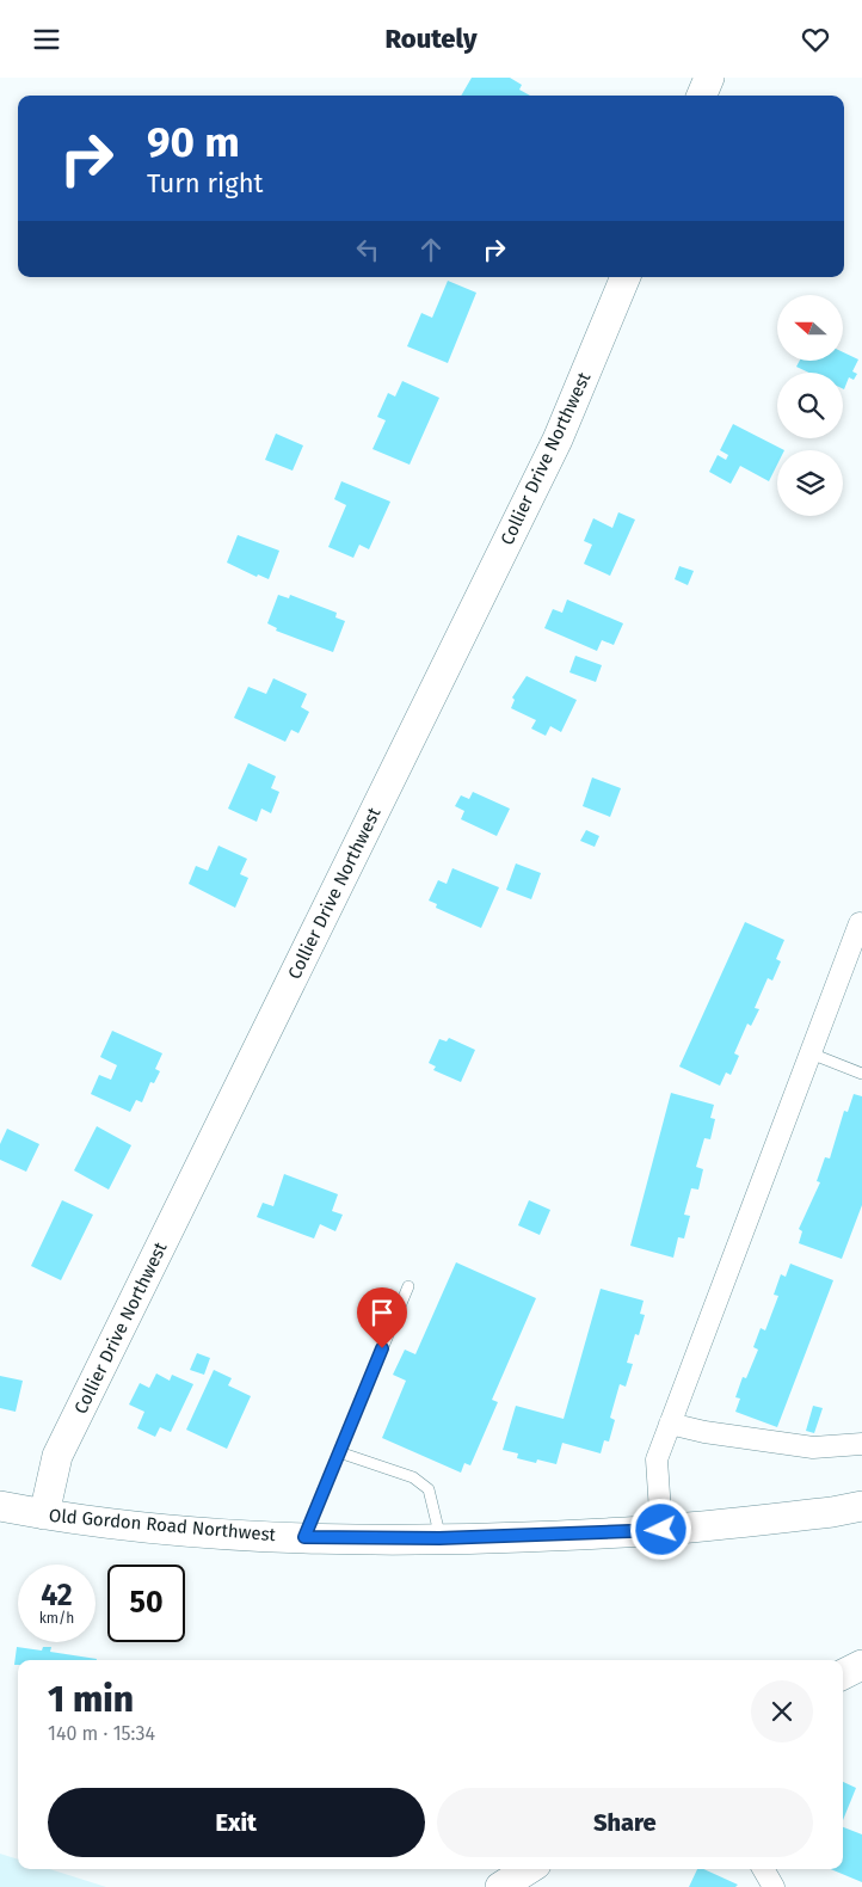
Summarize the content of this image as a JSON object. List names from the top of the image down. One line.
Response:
{"streets":{"main road":["Collier Drive Northwest","Old Gordon Road Northwest"]},"crossings":[["Collier Drive Northwest","Old Gordon Road Northwest"]],"north":"left","page":{"header":"Routely","turn":["90 m","Turn right"],"speed":"42 km/h","limit":"50","heading":["1 min","140 m · 15:34"],"buttons":["Exit","Share"]}}
